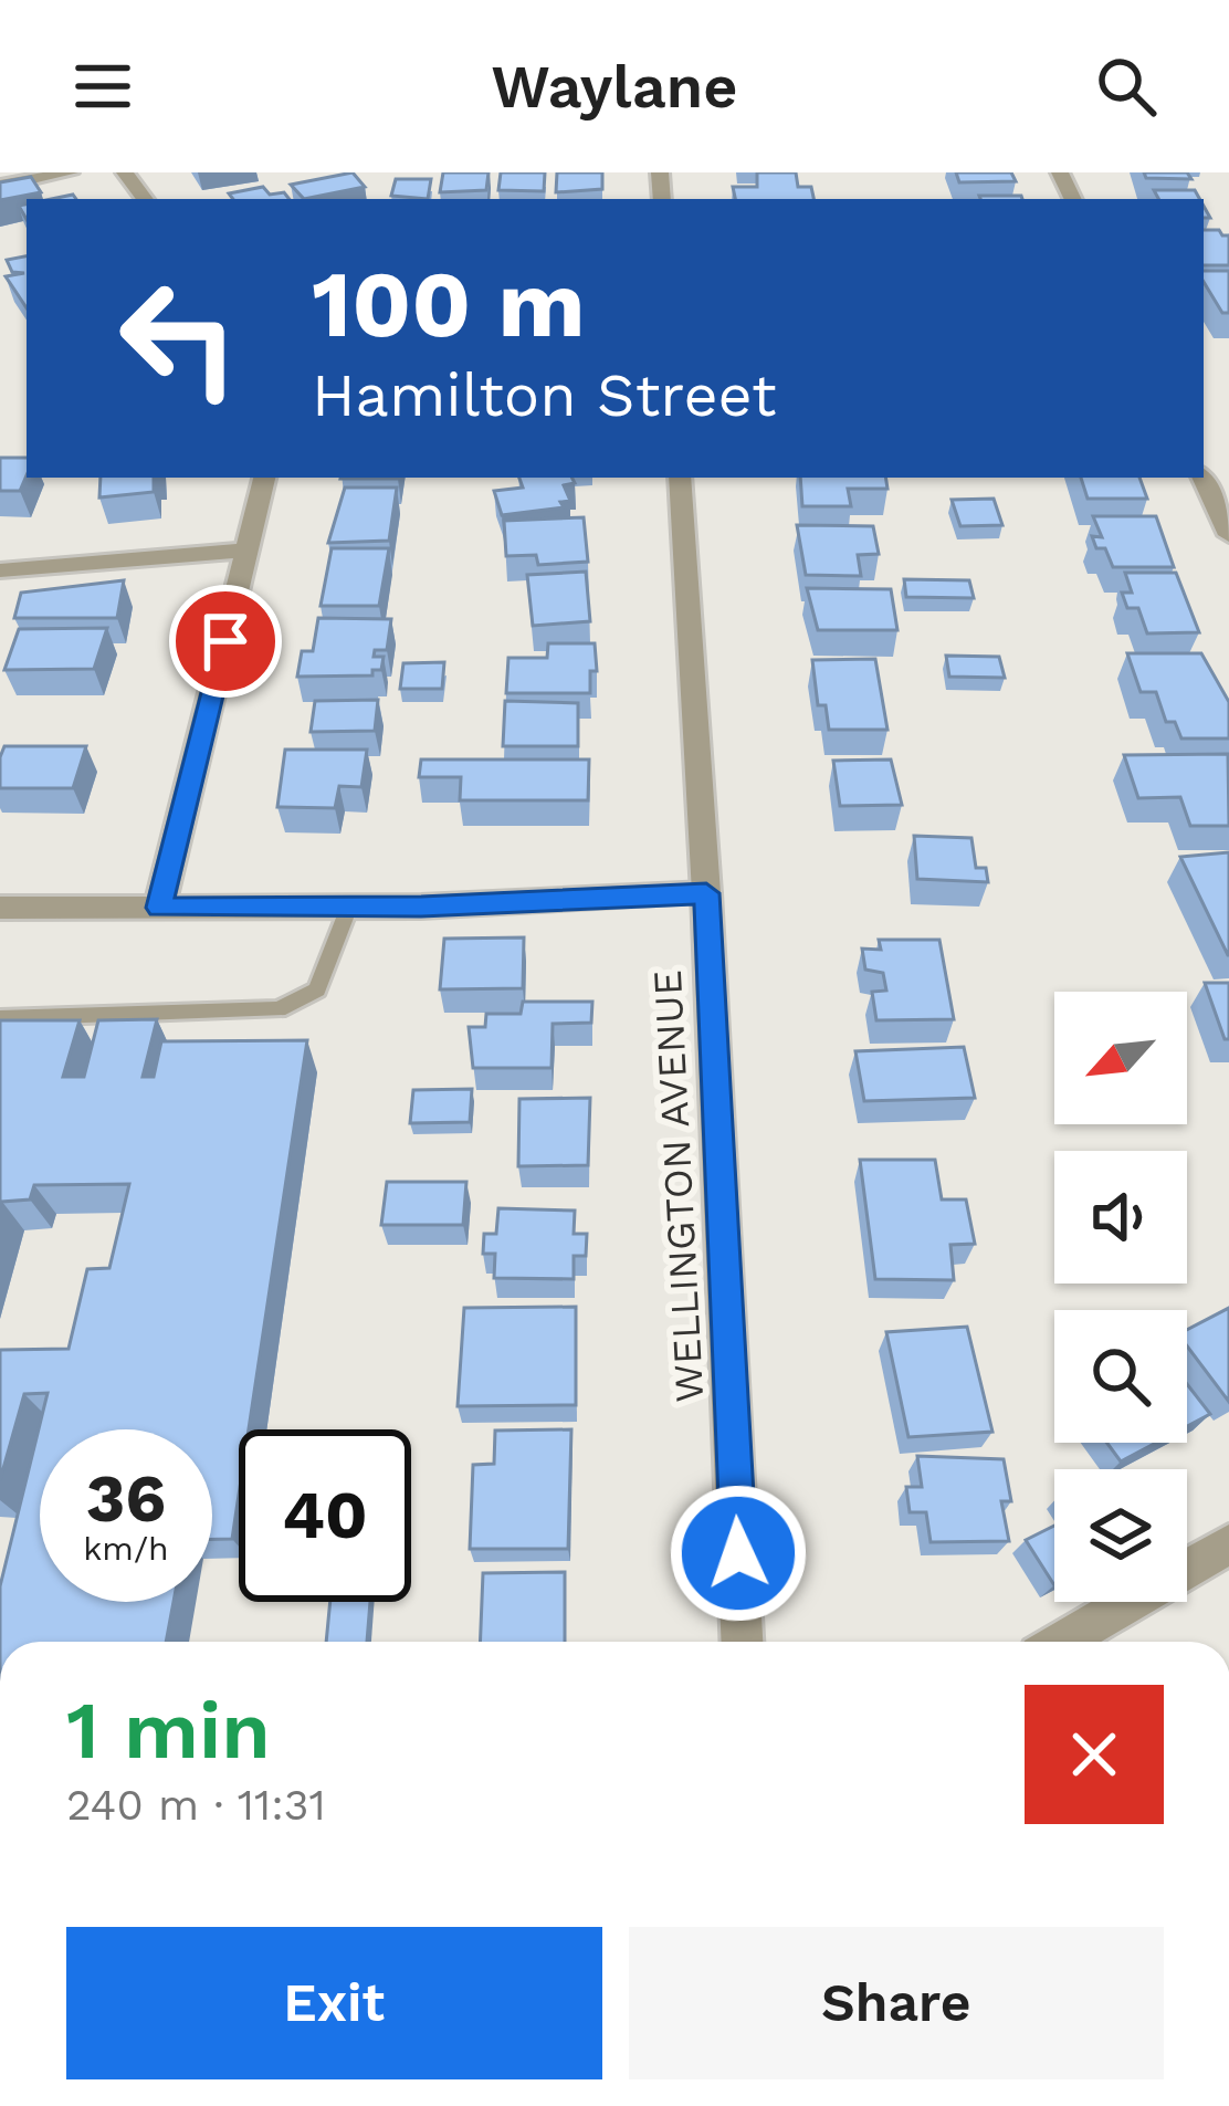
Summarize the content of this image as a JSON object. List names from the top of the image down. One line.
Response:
{"streets":{"street":["WELLINGTON AVENUE"]},"north":"bottom left","page":{"header":"Waylane","turn":["100 m","Hamilton Street"],"speed":"36 km/h","limit":"40","heading":["1 min","240 m · 11:31"],"buttons":["Exit","Share"]}}
